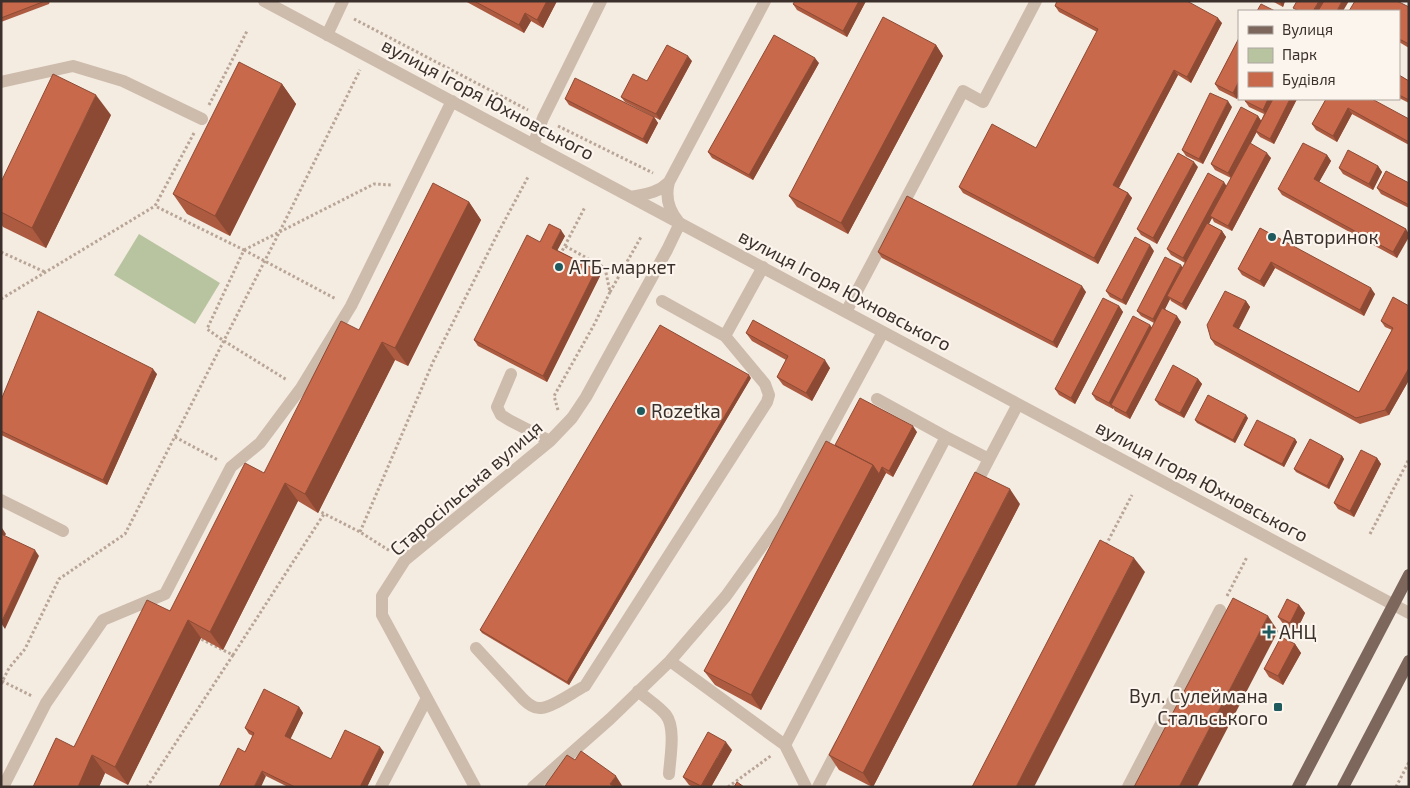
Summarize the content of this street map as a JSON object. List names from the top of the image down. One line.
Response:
{"streets":{"street":["вулиця Ігоря Юхновського","Старосільська вулиця"]},"crossings":[["вулиця Ігоря Юхновського","Старосільська вулиця"]],"places":{"other":["Авторинок","АТБ-маркет","Rozetka"],"health":["АНЦ"],"transit":["Вул. Сулеймана Стальського"]},"legend":["Вулиця","Парк","Будівля"]}
